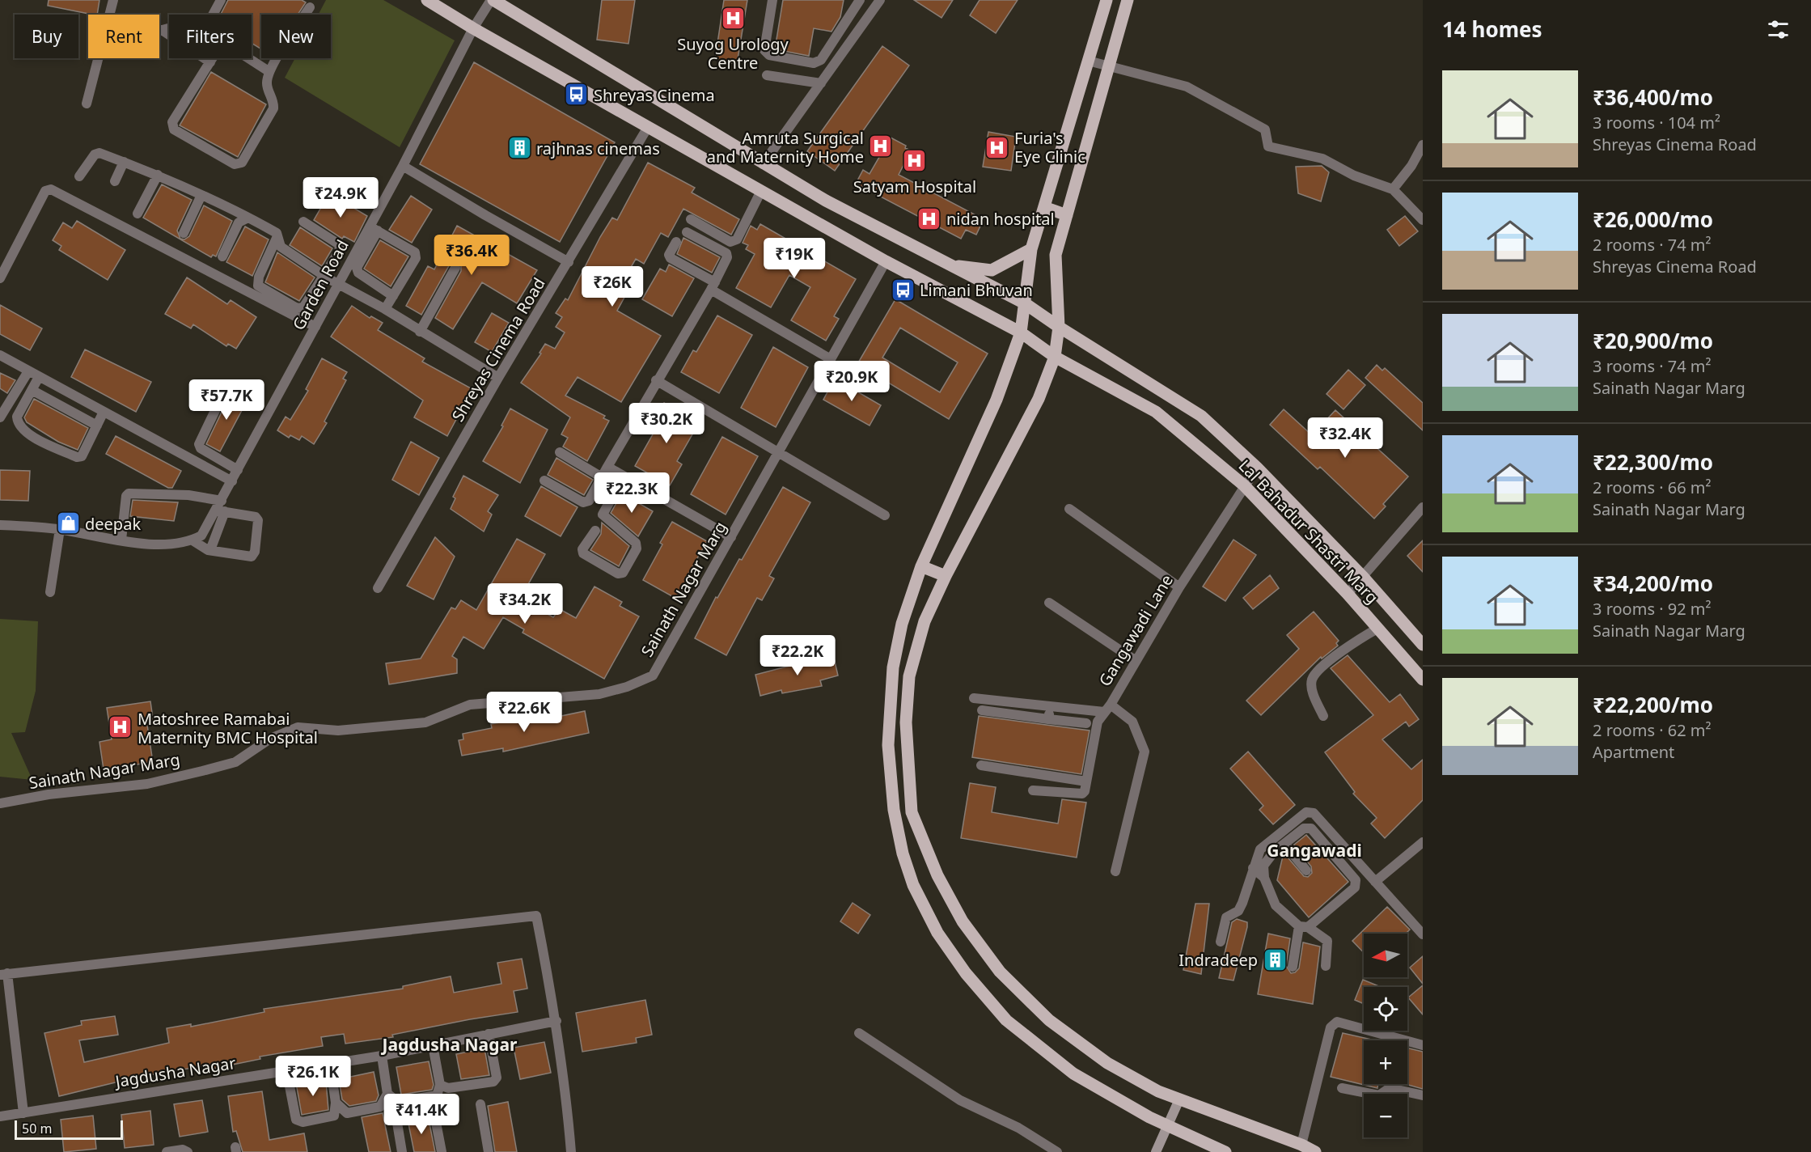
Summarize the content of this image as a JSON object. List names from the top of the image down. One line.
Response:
{"streets":{"main road":["Lal Bahadur Shastri Marg"],"street":["Garden Road","Shreyas Cinema Road","Sainath Nagar Marg","Gangawadi Lane","Jagdusha Nagar"]},"crossings":[["Garden Road","Lal Bahadur Shastri Marg"],["Shreyas Cinema Road","Lal Bahadur Shastri Marg"],["Lal Bahadur Shastri Marg","Sainath Nagar Marg"],["Lal Bahadur Shastri Marg","Gangawadi Lane"]],"districts":["Gangawadi","Jagdusha Nagar"],"places":{"hospital":["Suyog Urology Centre","Amruta Surgical and Maternity Home","Furia's Eye Clinic","Satyam Hospital","nidan hospital","Matoshree Ramabai Maternity BMC Hospital"],"bus stop":["Shreyas Cinema","Limani Bhuvan"],"building":["rajhnas cinemas","Indradeep"],"shop":["deepak"]},"scale_bar":"50 m","north":"left","page":{"heading":"14 homes","chip":["Buy","Rent","Filters","New"],"list":[{"name":"₹36,400/mo","note":"3 rooms · 104 m² · Shreyas Cinema Road"},{"name":"₹26,000/mo","note":"2 rooms · 74 m² · Shreyas Cinema Road"},{"name":"₹20,900/mo","note":"3 rooms · 74 m² · Sainath Nagar Marg"},{"name":"₹22,300/mo","note":"2 rooms · 66 m² · Sainath Nagar Marg"},{"name":"₹34,200/mo","note":"3 rooms · 92 m² · Sainath Nagar Marg"},{"name":"₹22,200/mo","note":"2 rooms · 62 m² · Apartment"}],"price":["₹24.9K","₹36.4K","₹19K","₹26K","₹20.9K","₹57.7K","₹30.2K","₹32.4K","₹22.3K","₹34.2K","₹22.2K","₹22.6K","₹26.1K","₹41.4K"],"map_buttons":["+","−"],"scale":"50 m"}}
